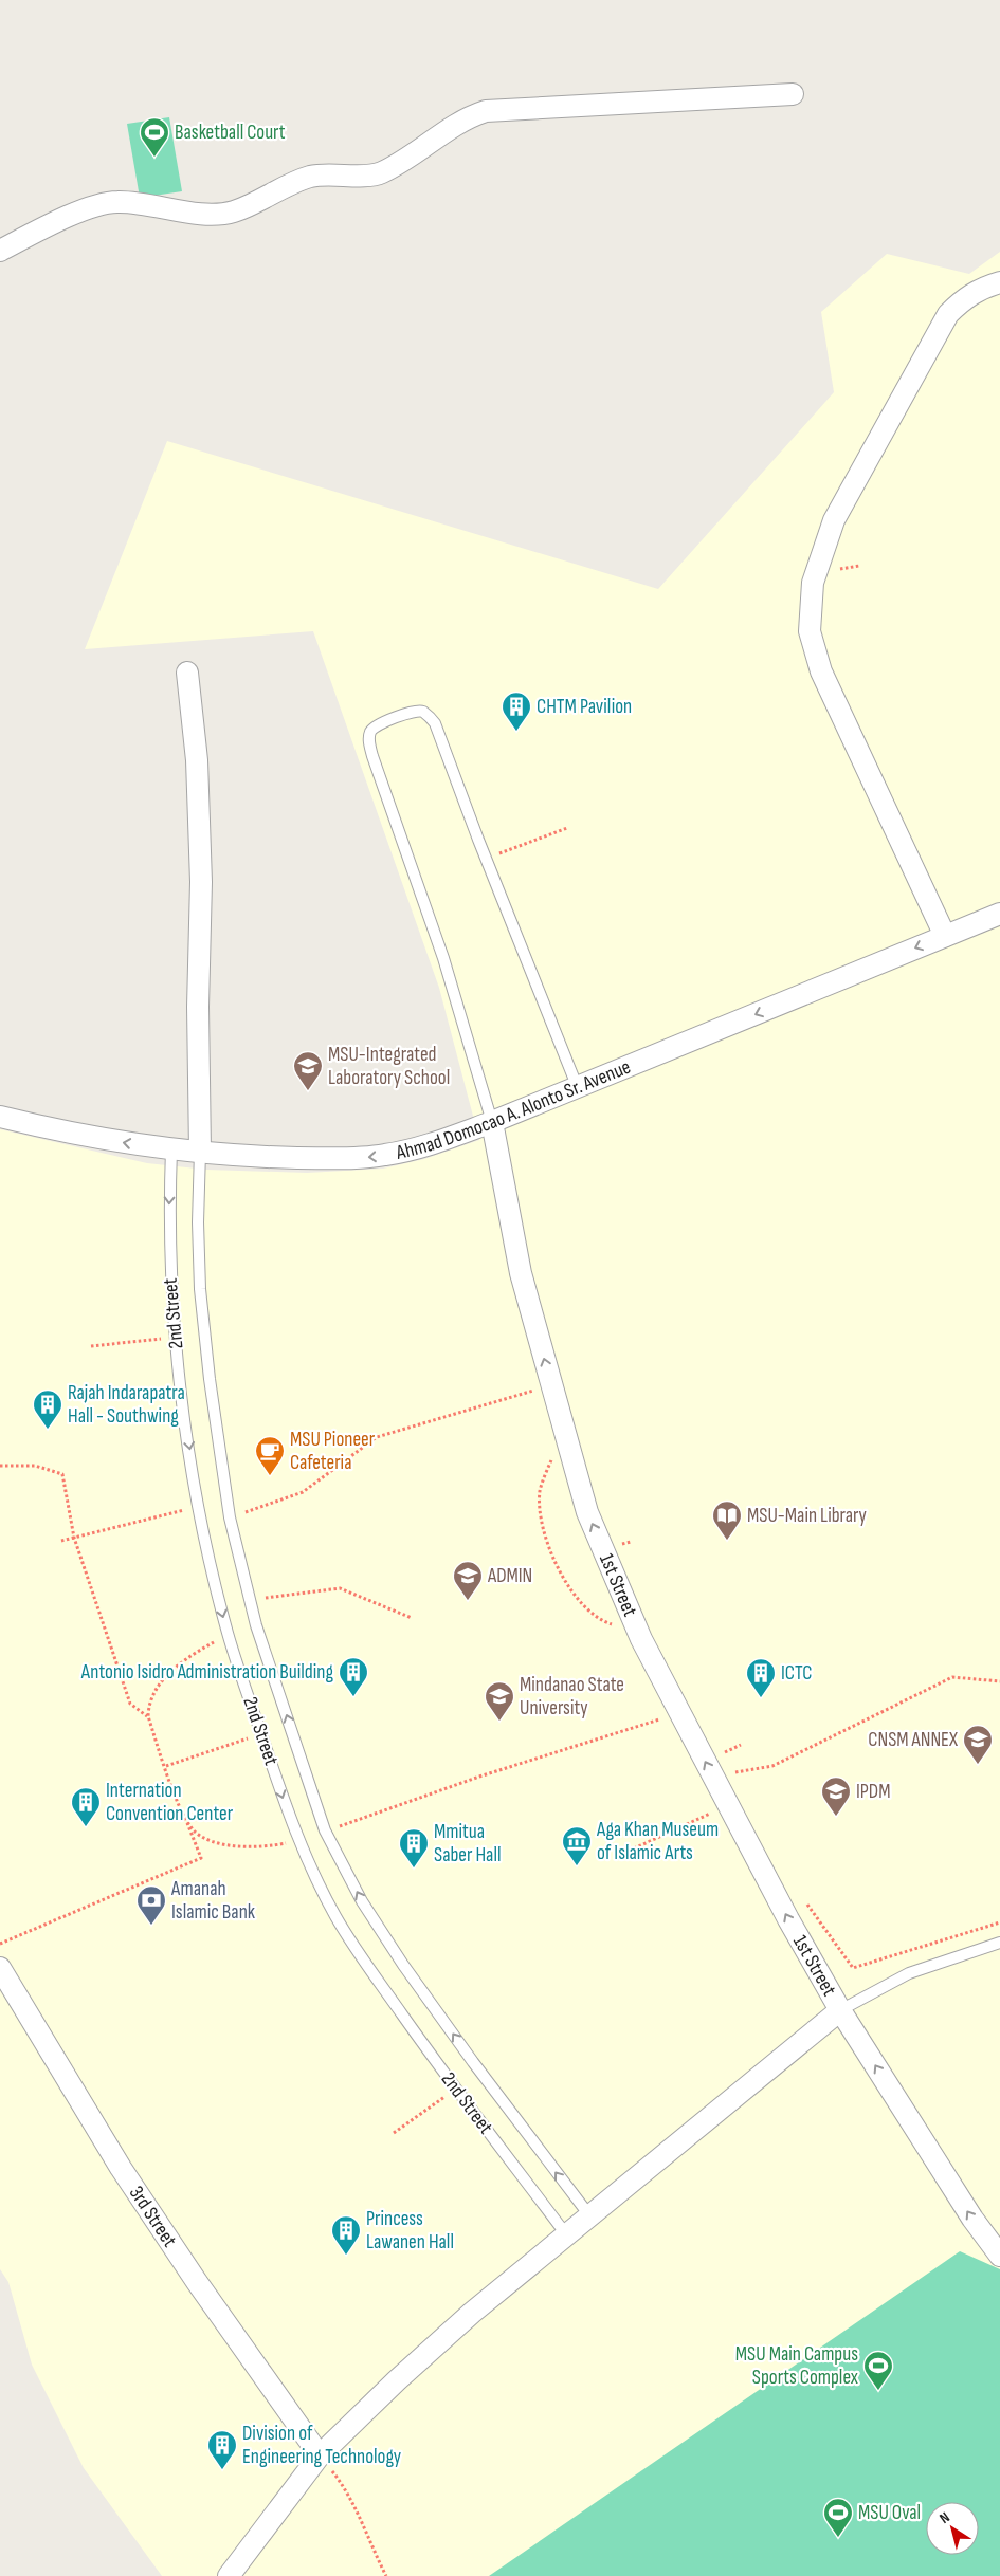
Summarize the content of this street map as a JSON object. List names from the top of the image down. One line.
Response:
{"streets":{"street":["Ahmad Domocao A. Alonto Sr. Avenue","1st Street","3rd Street"],"lane":["2nd Street"]},"crossings":[["Ahmad Domocao A. Alonto Sr. Avenue","2nd Street"],["Ahmad Domocao A. Alonto Sr. Avenue","1st Street"]],"one_way":["Ahmad Domocao A. Alonto Sr. Avenue","1st Street"],"places":{"sports":["Basketball Court","MSU Main Campus Sports Complex","MSU Oval"],"building":["CHTM Pavilion","Rajah Indarapatra Hall - Southwing","Antonio Isidro Administration Building","ICTC","Internation Convention Center","Mmitua Saber Hall","Princess Lawanen Hall","Division of Engineering Technology"],"school or university":["MSU-Integrated Laboratory School","ADMIN","Mindanao State University","CNSM ANNEX","IPDM"],"cafe":["MSU Pioneer Cafeteria"],"library":["MSU-Main Library"],"museum":["Aga Khan Museum of Islamic Arts"],"bank":["Amanah Islamic Bank"]},"north":"top left"}
